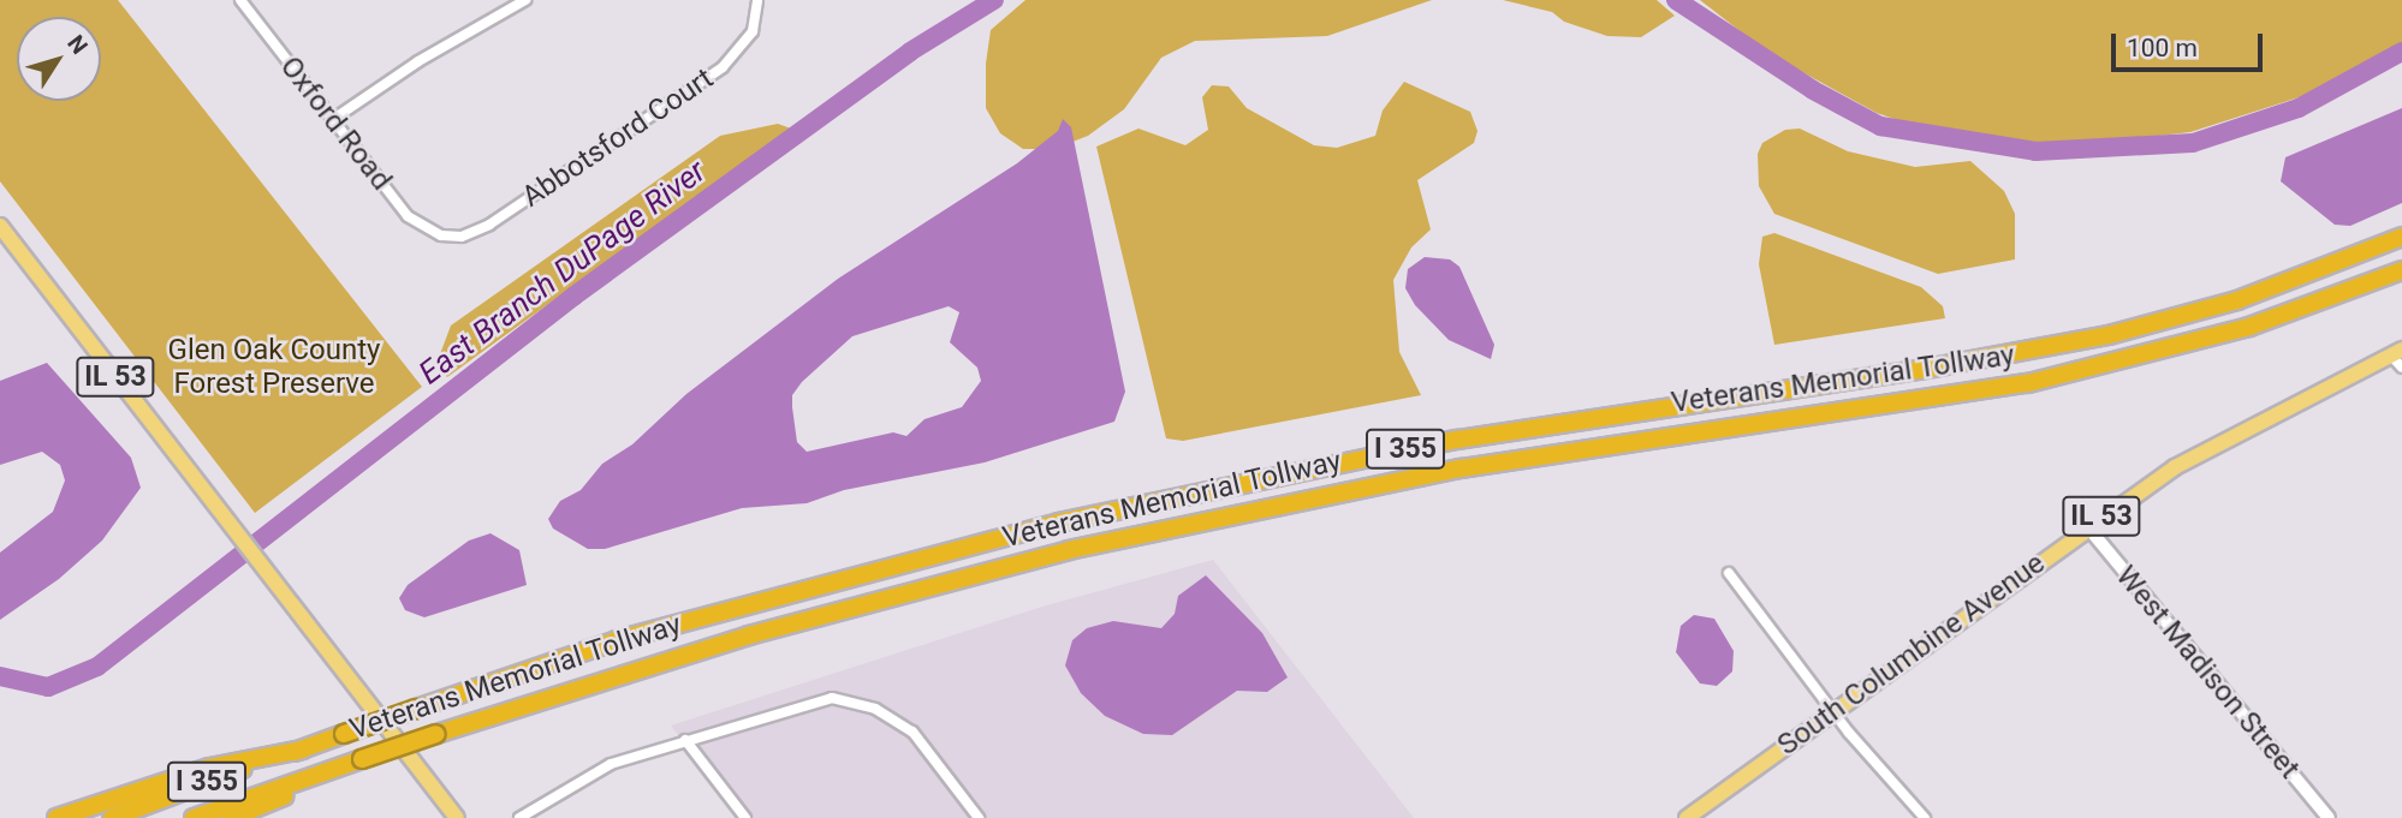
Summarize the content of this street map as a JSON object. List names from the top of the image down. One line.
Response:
{"streets":{"highway":["Veterans Memorial Tollway","I 355"],"main road":["IL 53","South Columbine Avenue"],"street":["Oxford Road","Abbotsford Court","West Madison Street"]},"crossings":[["Oxford Road","Abbotsford Court"],["South Columbine Avenue","West Madison Street"]],"water":["East Branch DuPage River"],"parks":["Glen Oak County Forest Preserve"],"scale_bar":"100 m","north":"top right"}
